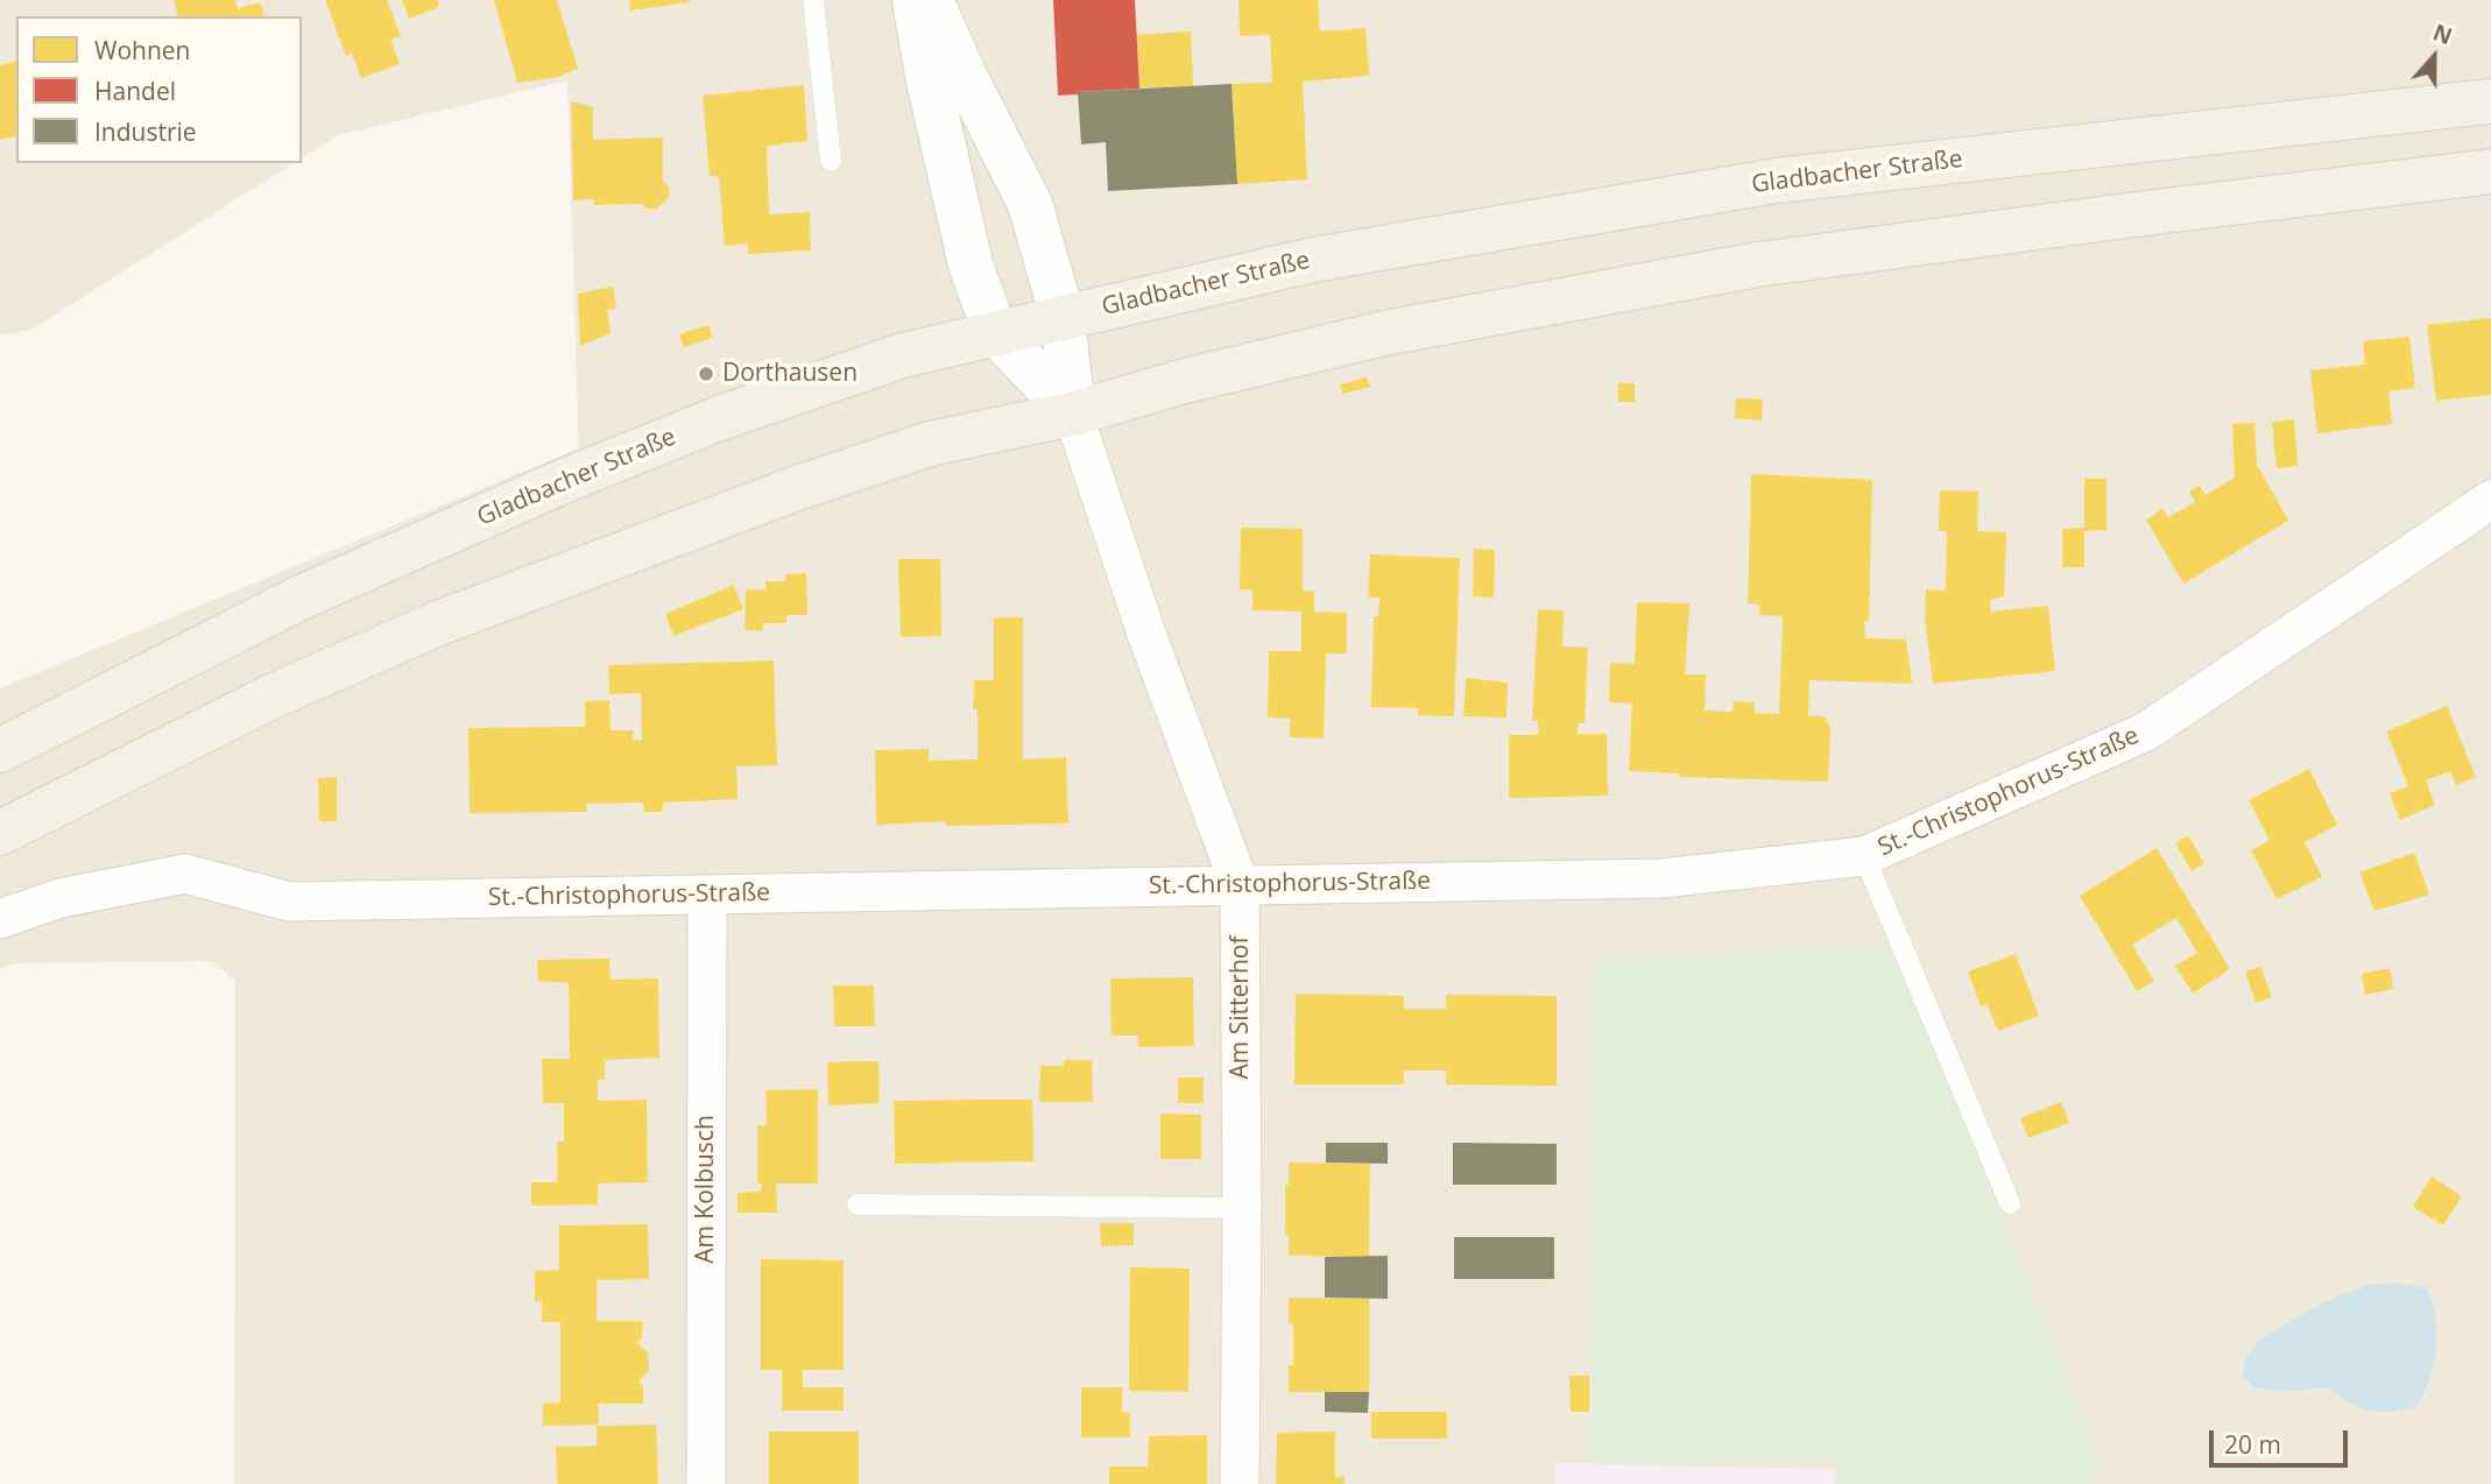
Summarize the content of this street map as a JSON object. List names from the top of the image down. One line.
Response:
{"streets":{"main road":["Gladbacher Straße"],"street":["St.-Christophorus-Straße","Am Sitterhof","Am Kolbusch"]},"crossings":[["St.-Christophorus-Straße","Am Sitterhof"],["St.-Christophorus-Straße","Am Kolbusch"]],"places":["Dorthausen"],"legend":["Wohnen","Handel","Industrie"],"scale_bar":"20 m","north":"top"}
